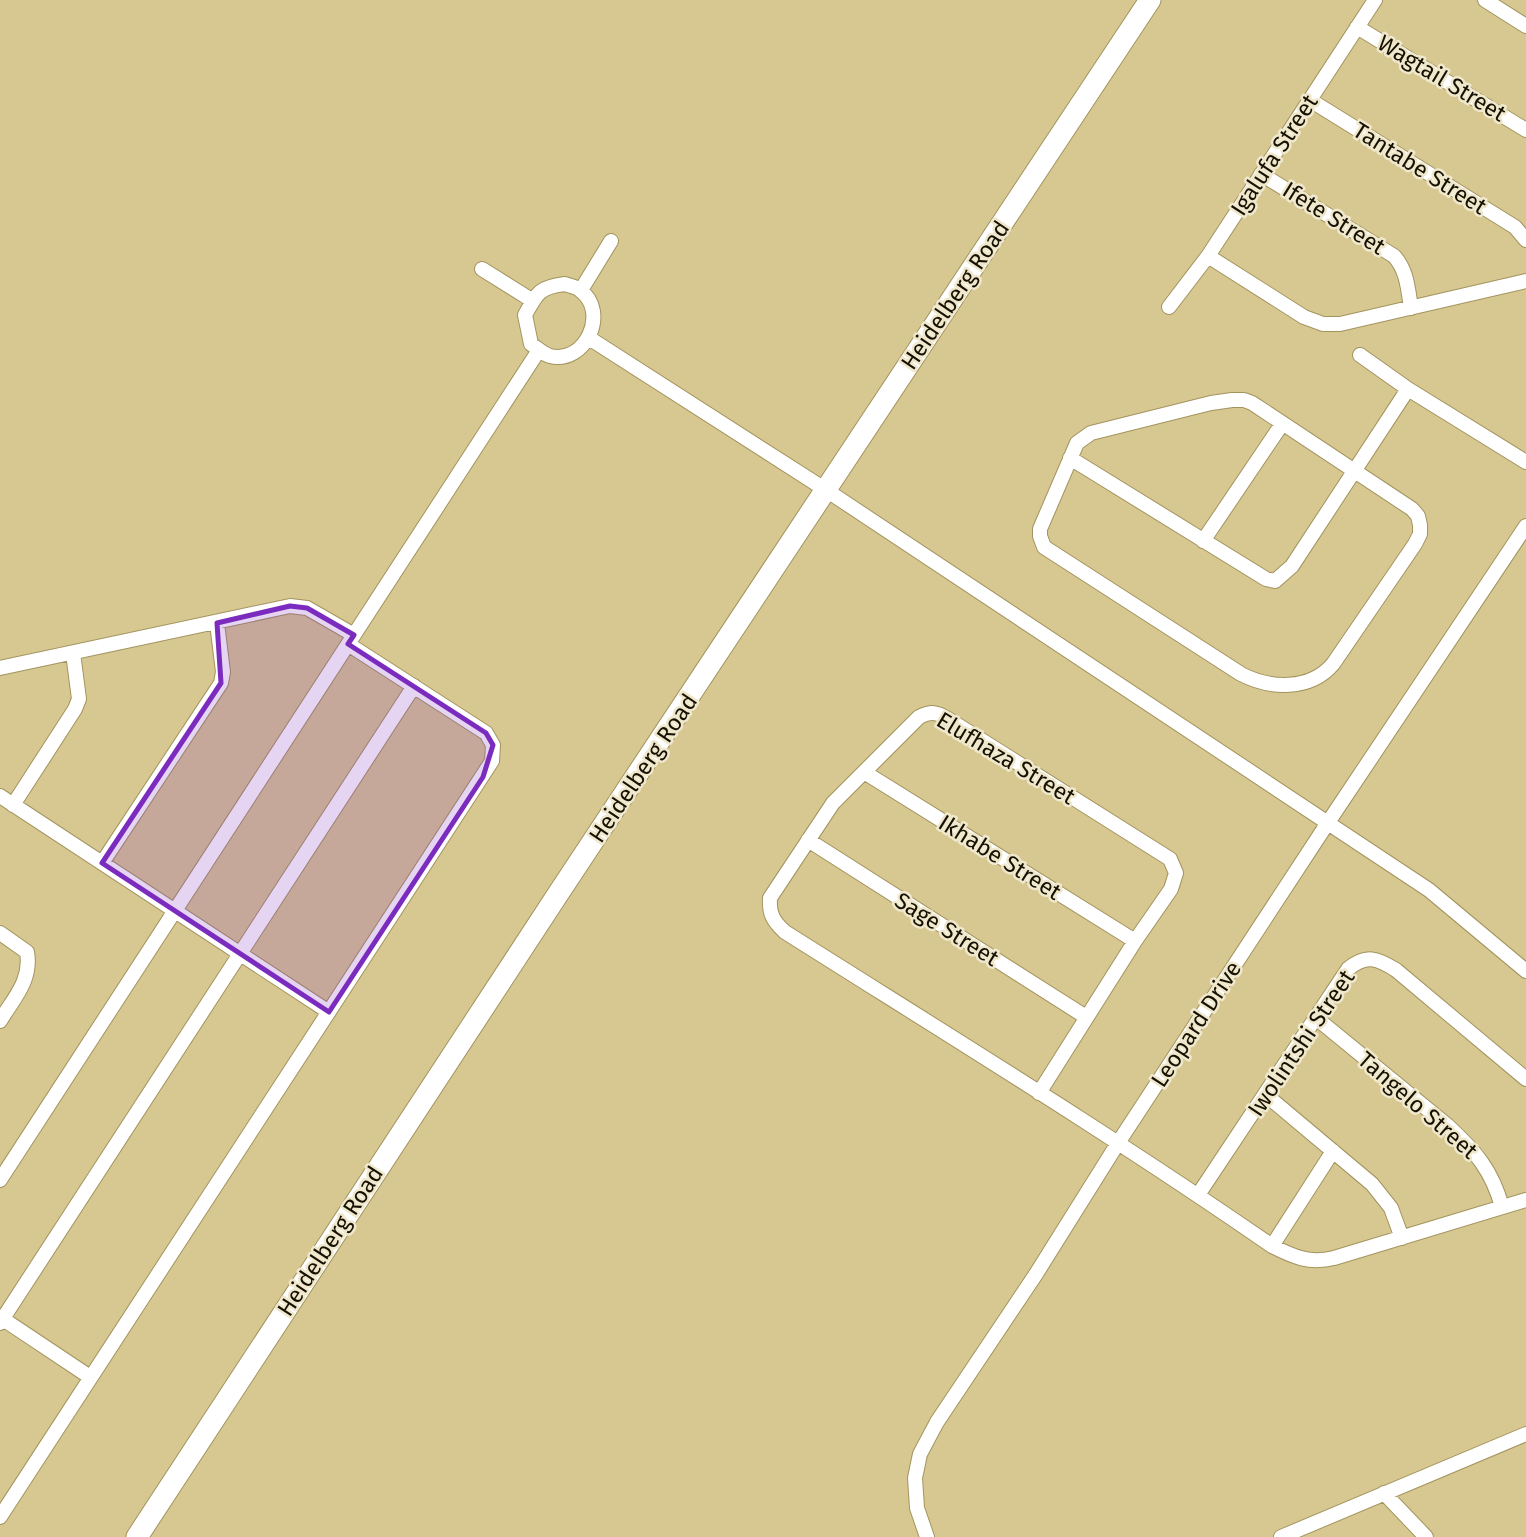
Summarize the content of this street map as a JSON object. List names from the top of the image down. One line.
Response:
{"streets":{"main road":["Heidelberg Road"],"street":["Wagtail Street","Igalufa Street","Tantabe Street","Ifete Street","Elufhaza Street","Ikhabe Street","Sage Street","Leopard Drive","Iwolintshi Street","Tangelo Street"]},"crossings":[["Wagtail Street","Igalufa Street"],["Igalufa Street","Tantabe Street"],["Igalufa Street","Ifete Street"],["Elufhaza Street","Ikhabe Street"],["Elufhaza Street","Sage Street"],["Elufhaza Street","Leopard Drive"],["Iwolintshi Street","Tangelo Street"]]}
